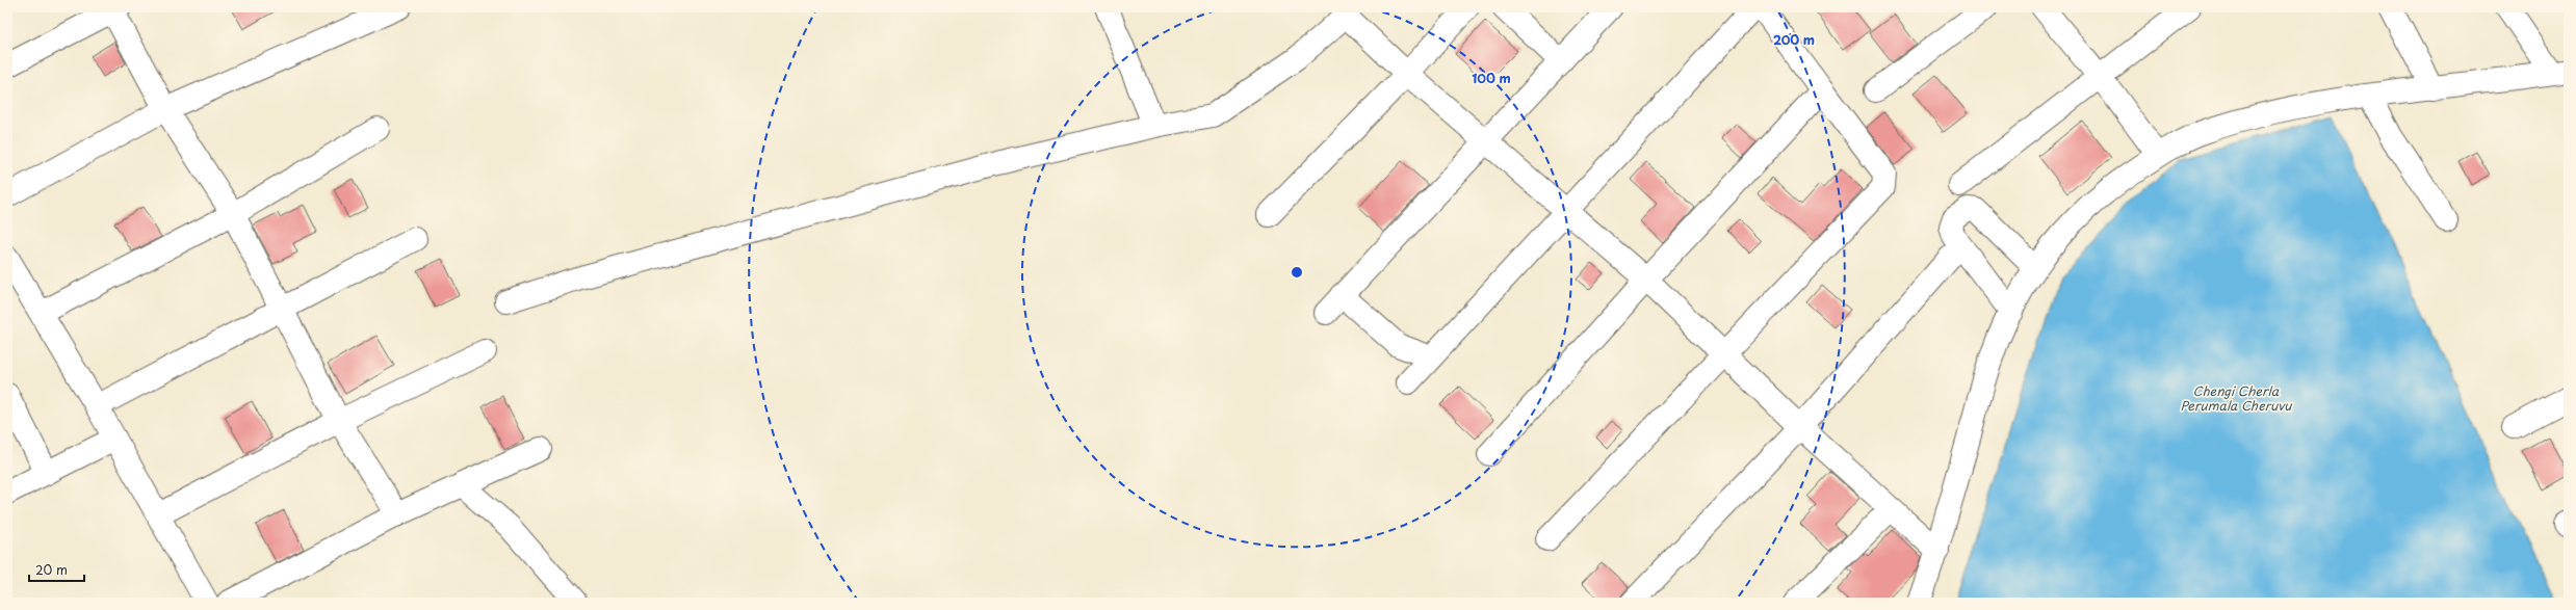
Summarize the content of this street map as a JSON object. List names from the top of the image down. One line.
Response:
{"water":["Chengi Cherla Perumala Cheruvu"],"scale_bar":"20 m","rings":["200 m","100 m"]}
